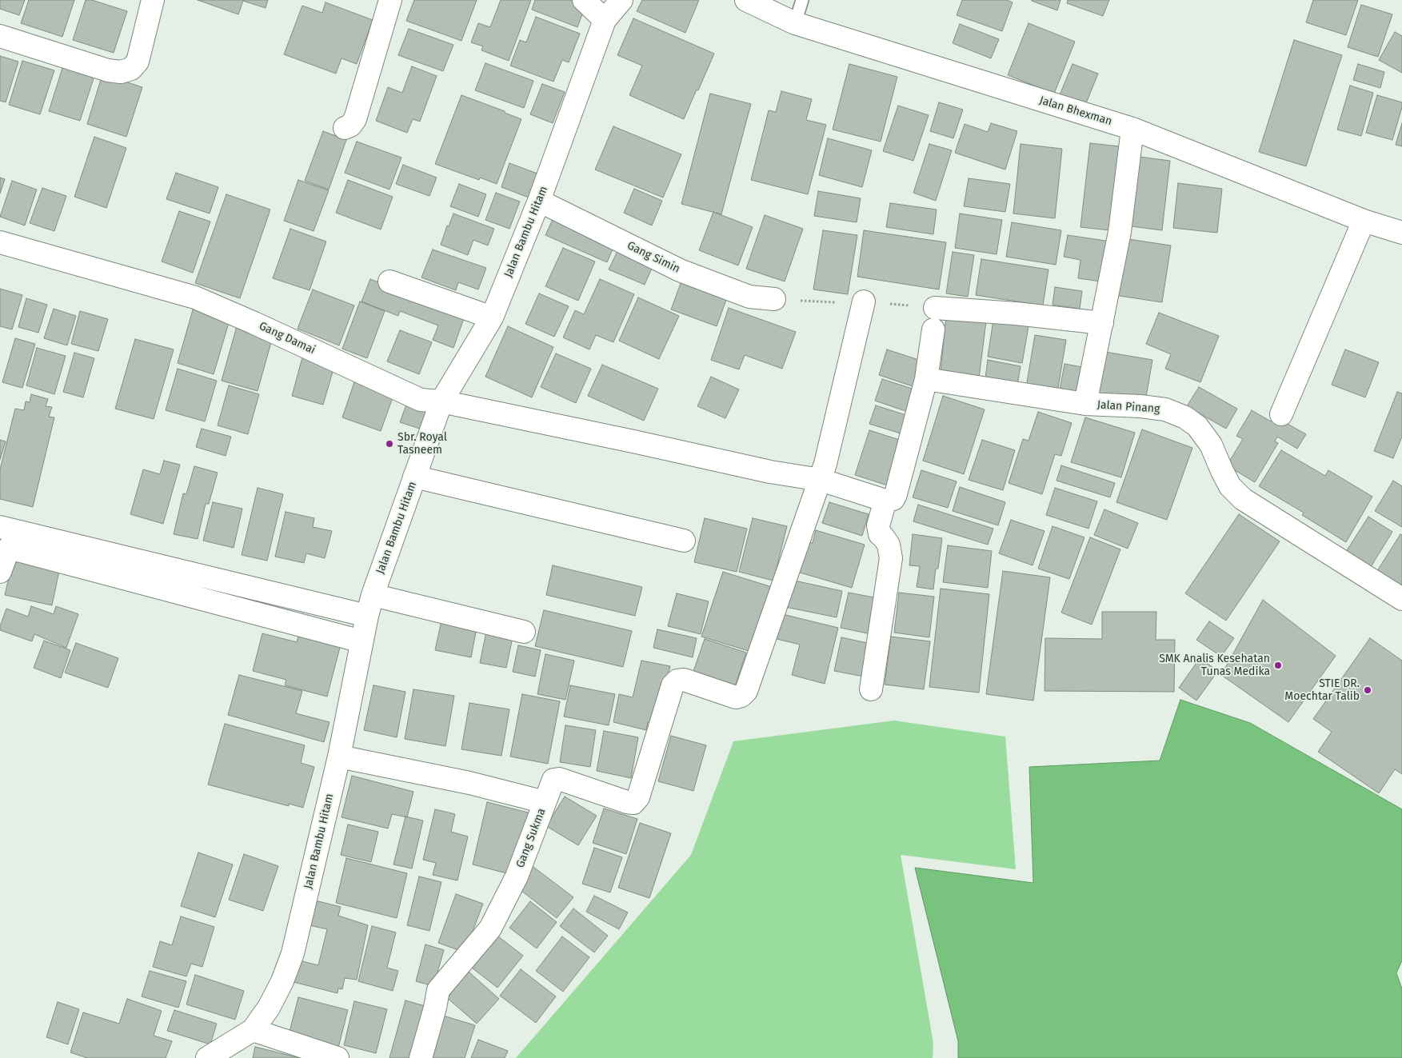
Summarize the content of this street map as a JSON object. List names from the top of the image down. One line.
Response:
{"streets":{"street":["Jalan Bhexman","Jalan Bambu Hitam","Gang Simin","Gang Damai","Jalan Pinang","Gang Sukma"]},"crossings":[["Jalan Bambu Hitam","Gang Simin"],["Jalan Bambu Hitam","Gang Damai"],["Jalan Bambu Hitam","Gang Sukma"]],"places":["Sbr. Royal Tasneem","SMK Analis Kesehatan Tunas Medika","STIE DR. Moechtar Talib"]}
